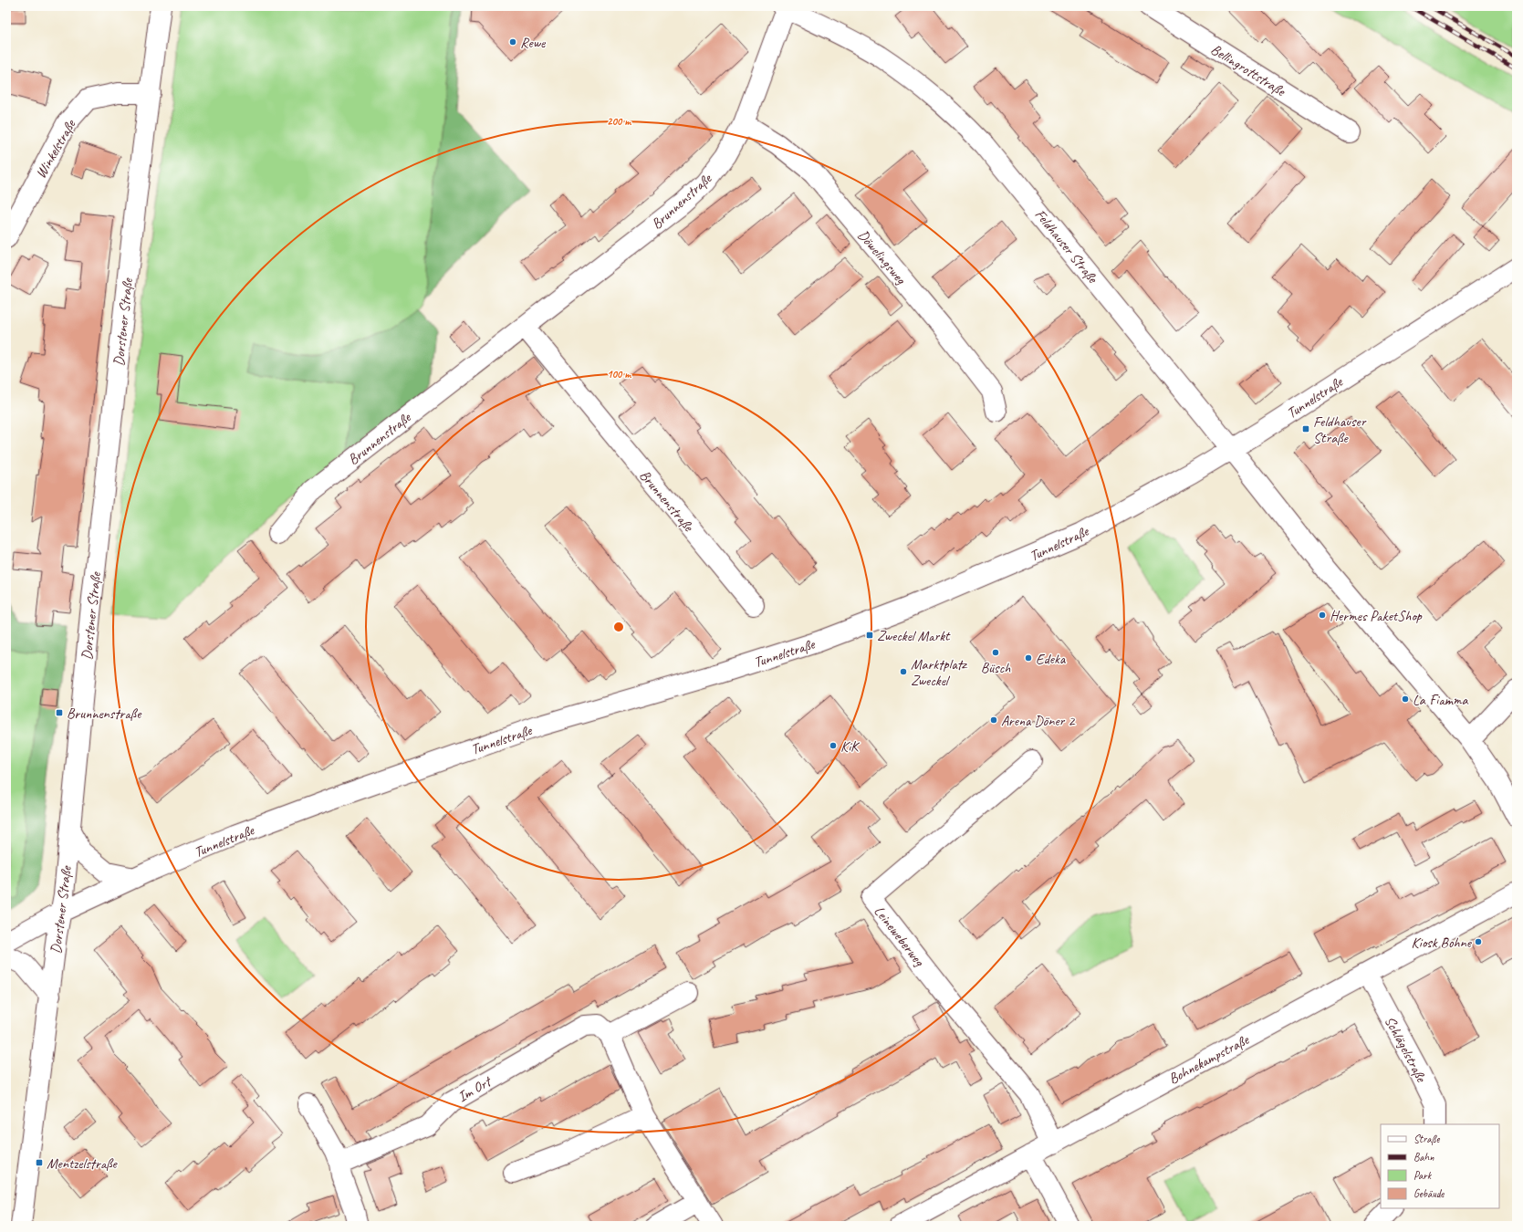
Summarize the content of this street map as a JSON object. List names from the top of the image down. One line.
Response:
{"streets":{"street":["Bellingrottstraße","Winkelstraße","Brunnenstraße","Feldhauser Straße","Döwelingsweg","Dorstener Straße","Tunnelstraße","Leineweberweg","Schlägelstraße","Bohnekampstraße","Im Ort"]},"crossings":[["Winkelstraße","Dorstener Straße"],["Brunnenstraße","Feldhauser Straße"],["Brunnenstraße","Döwelingsweg"],["Feldhauser Straße","Tunnelstraße"],["Dorstener Straße","Tunnelstraße"],["Leineweberweg","Bohnekampstraße"],["Schlägelstraße","Bohnekampstraße"]],"places":{"other":["Rewe","Hermes PaketShop","Büsch","Edeka","Marktplatz Zweckel","La Fiamma","Arena Döner 2","KiK","Kiosk Bohne"],"transit":["Feldhauser Straße","Zweckel Markt","Brunnenstraße","Mentzelstraße"]},"legend":["Straße","Bahn","Park","Gebäude"],"rings":["200 m","100 m"]}
